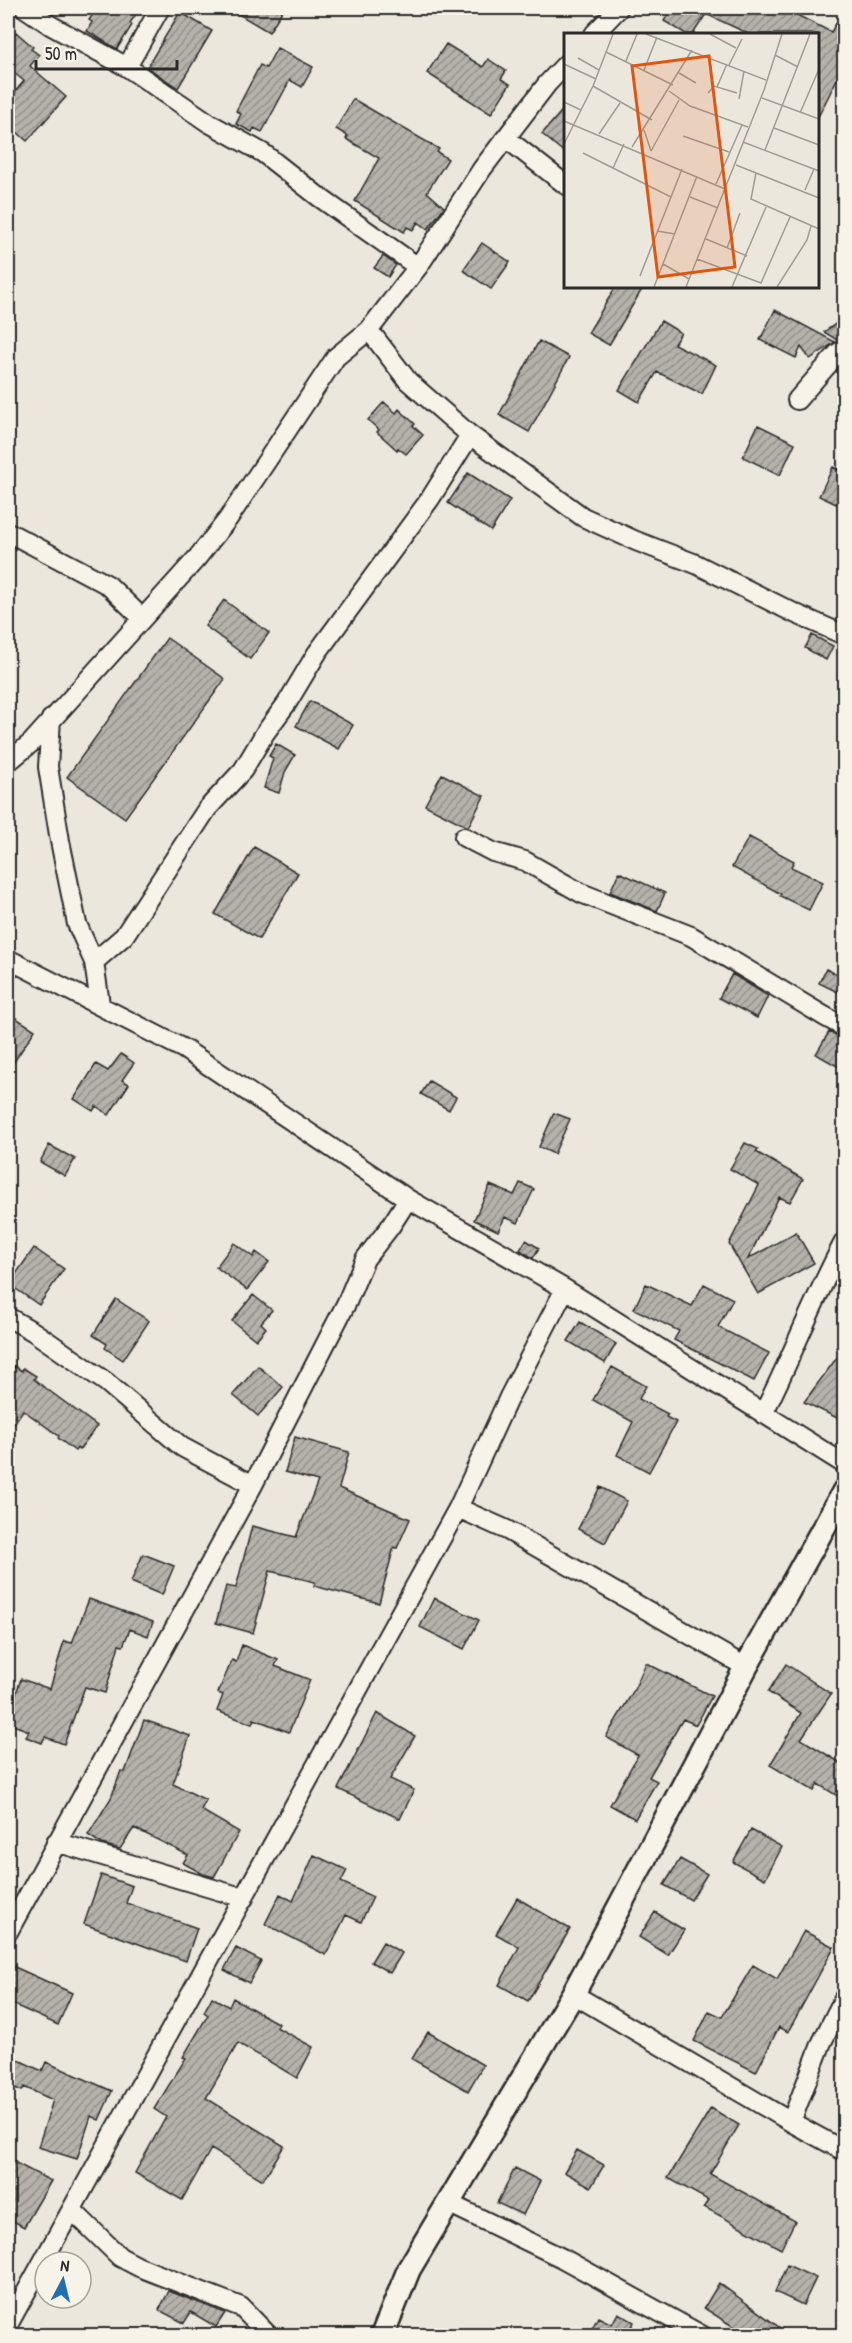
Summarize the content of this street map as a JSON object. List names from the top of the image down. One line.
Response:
{"scale_bar":"50 m","north":"top"}
